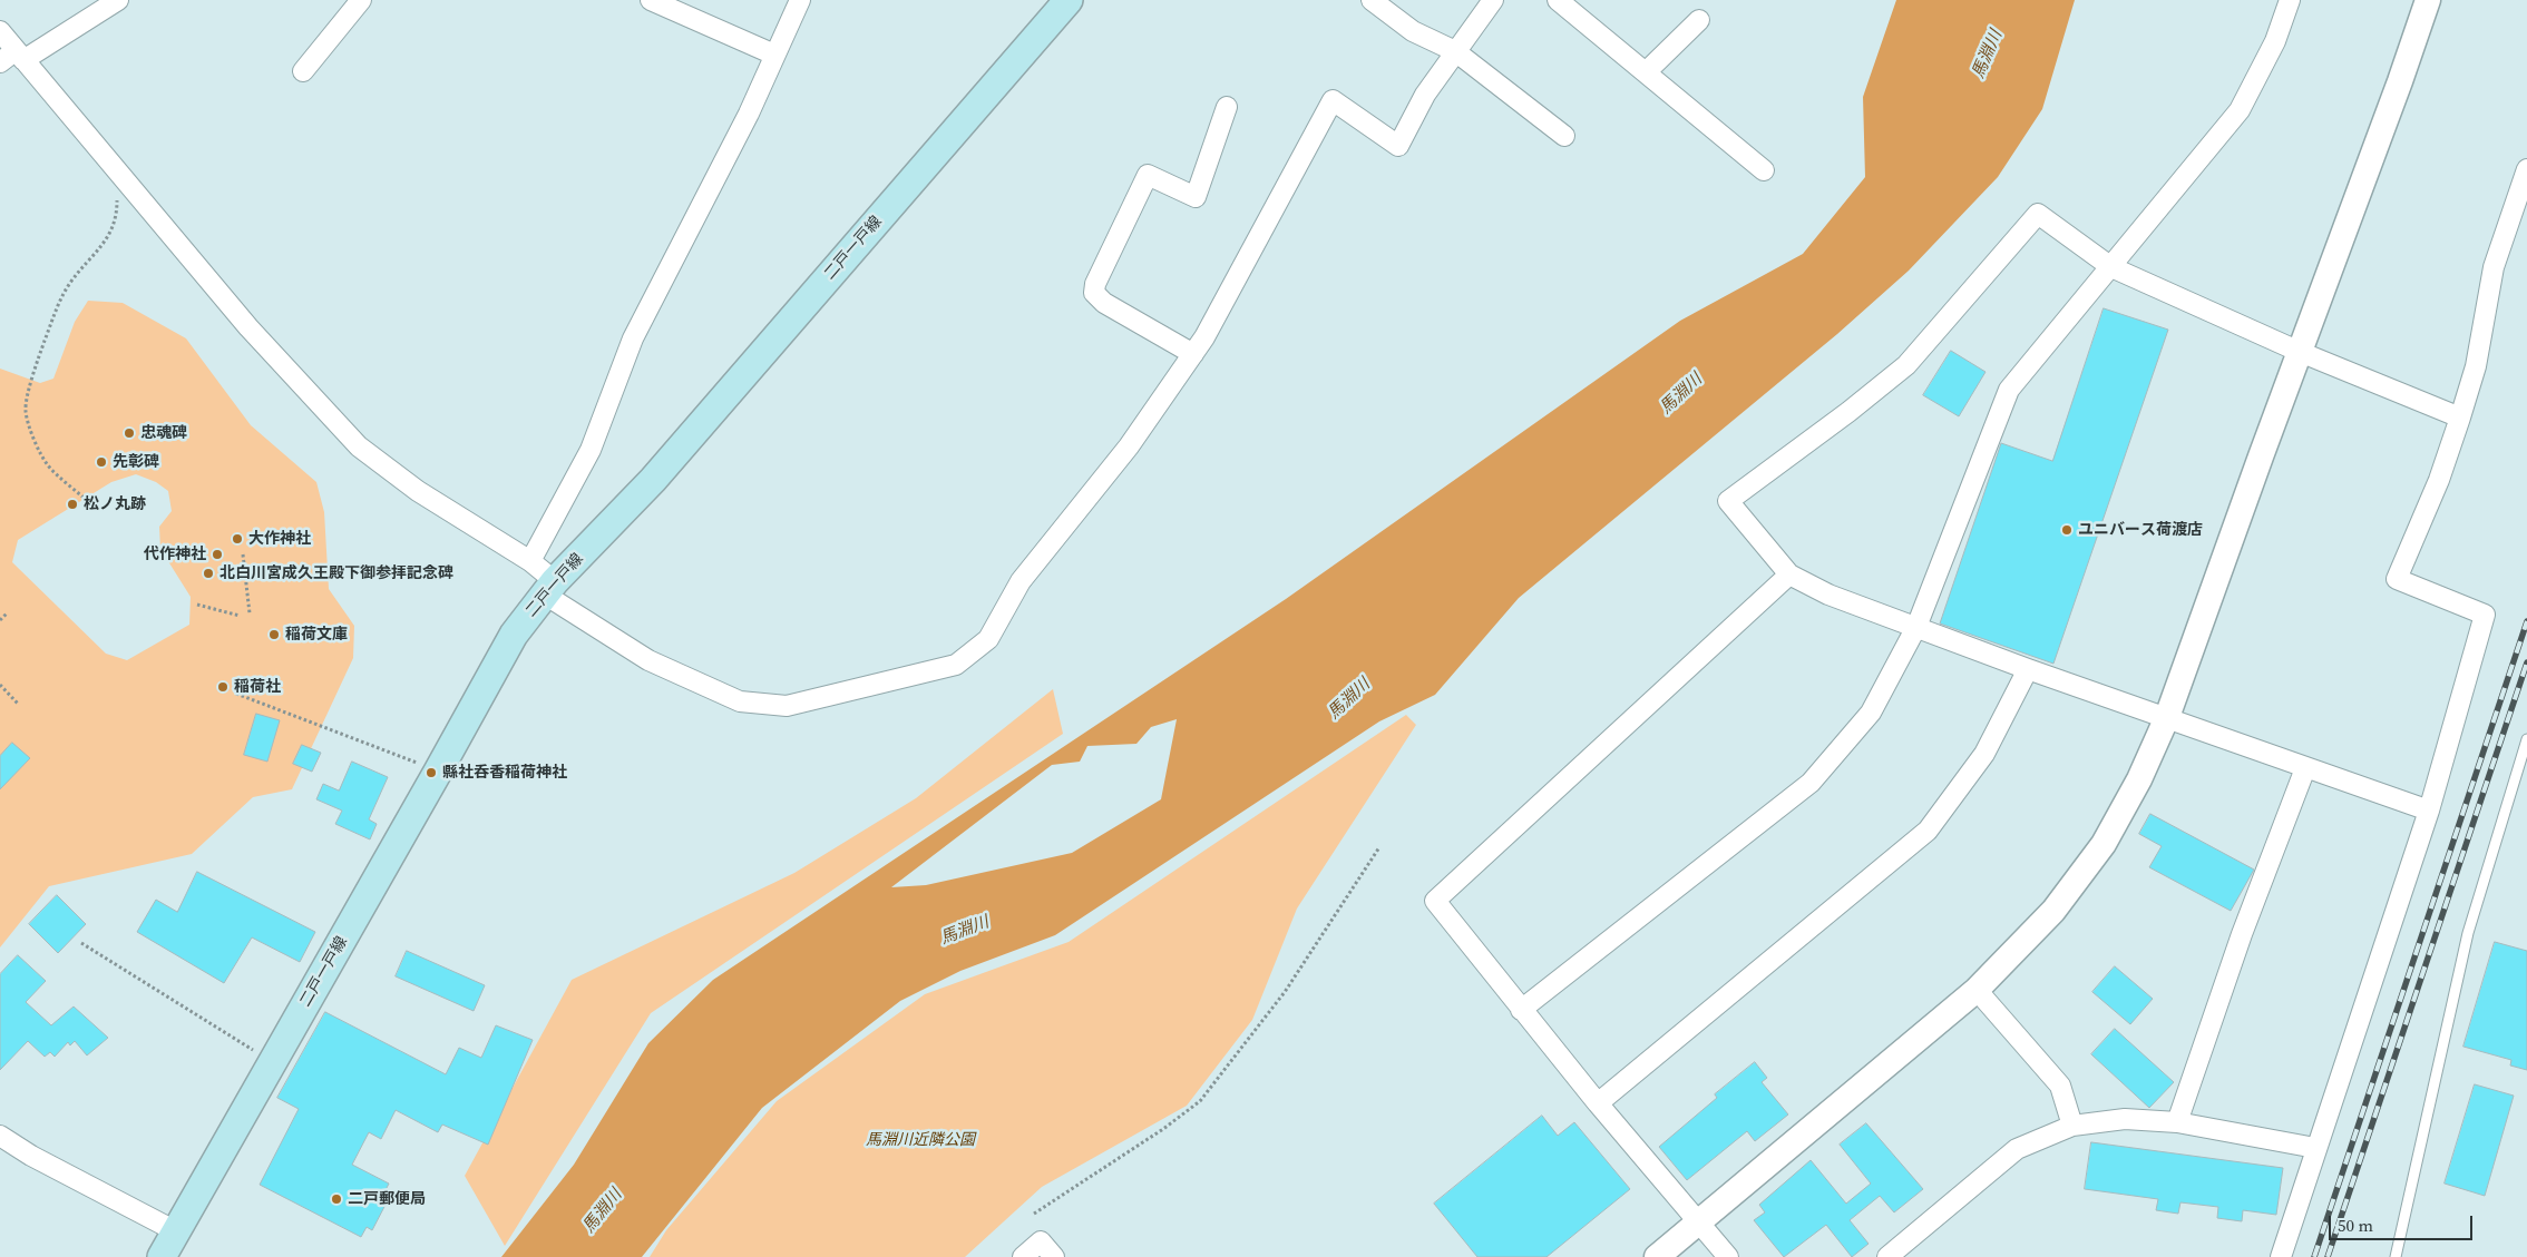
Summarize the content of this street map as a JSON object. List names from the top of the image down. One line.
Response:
{"streets":{"main road":["二戸一戸線"]},"water":["馬淵川"],"parks":["馬淵川近隣公園"],"places":["忠魂碑","先彰碑","松ノ丸跡","ユニバース荷渡店","大作神社","代作神社","北白川宮成久王殿下御参拝記念碑","稲荷文庫","稲荷社","縣社呑香稲荷神社","二戸郵便局"],"scale_bar":"50 m"}
